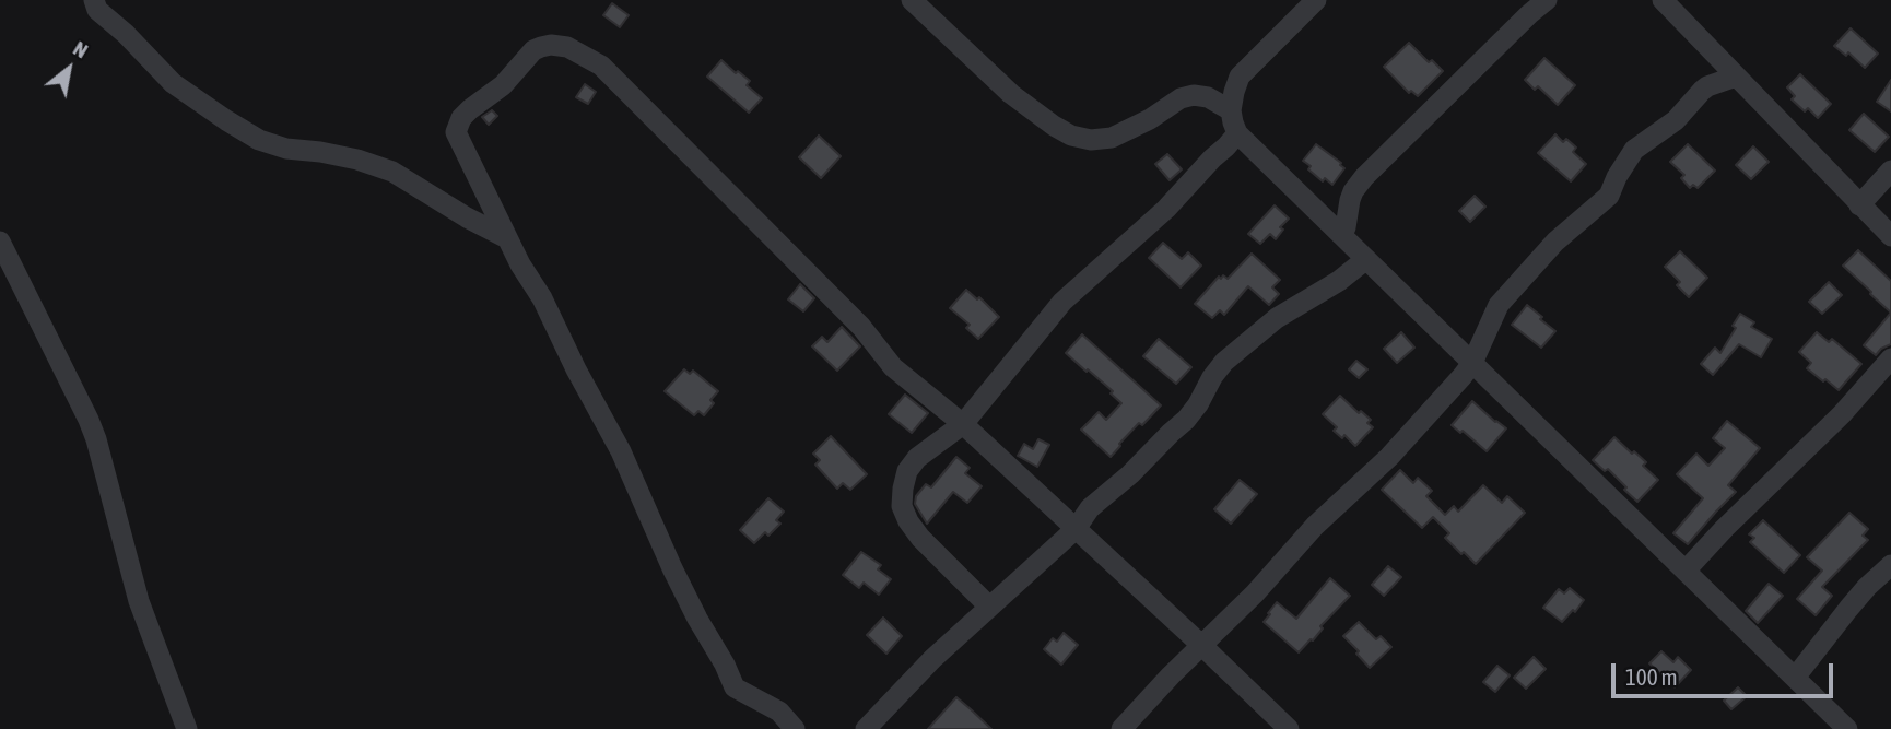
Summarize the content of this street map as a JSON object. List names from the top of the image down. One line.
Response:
{"scale_bar":"100 m","north":"top right"}
